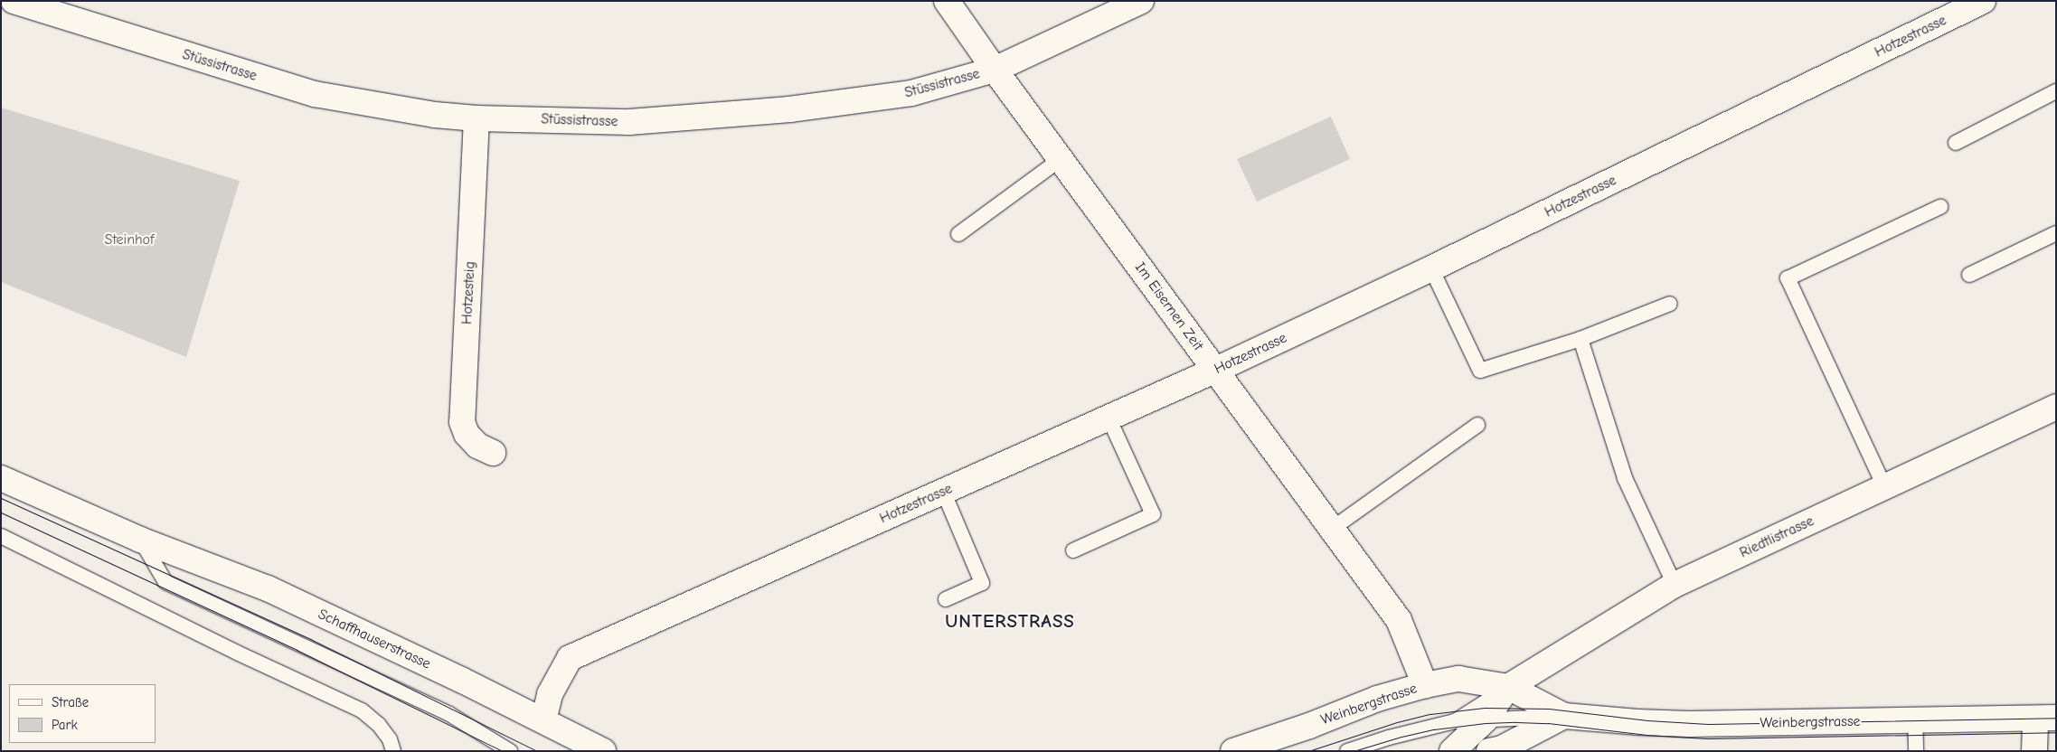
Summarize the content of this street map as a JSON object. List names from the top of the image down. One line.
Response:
{"streets":{"street":["Hotzestrasse","Stüssistrasse","Hotzesteig","Im Eisernen Zeit","Riedtlistrasse","Schaffhauserstrasse","Weinbergstrasse"]},"crossings":[["Hotzestrasse","Im Eisernen Zeit"],["Hotzestrasse","Schaffhauserstrasse"],["Stüssistrasse","Hotzesteig"],["Stüssistrasse","Im Eisernen Zeit"],["Im Eisernen Zeit","Weinbergstrasse"],["Riedtlistrasse","Weinbergstrasse"]],"districts":["UNTERSTRASS"],"parks":["Steinhof"],"legend":["Straße","Park"]}
